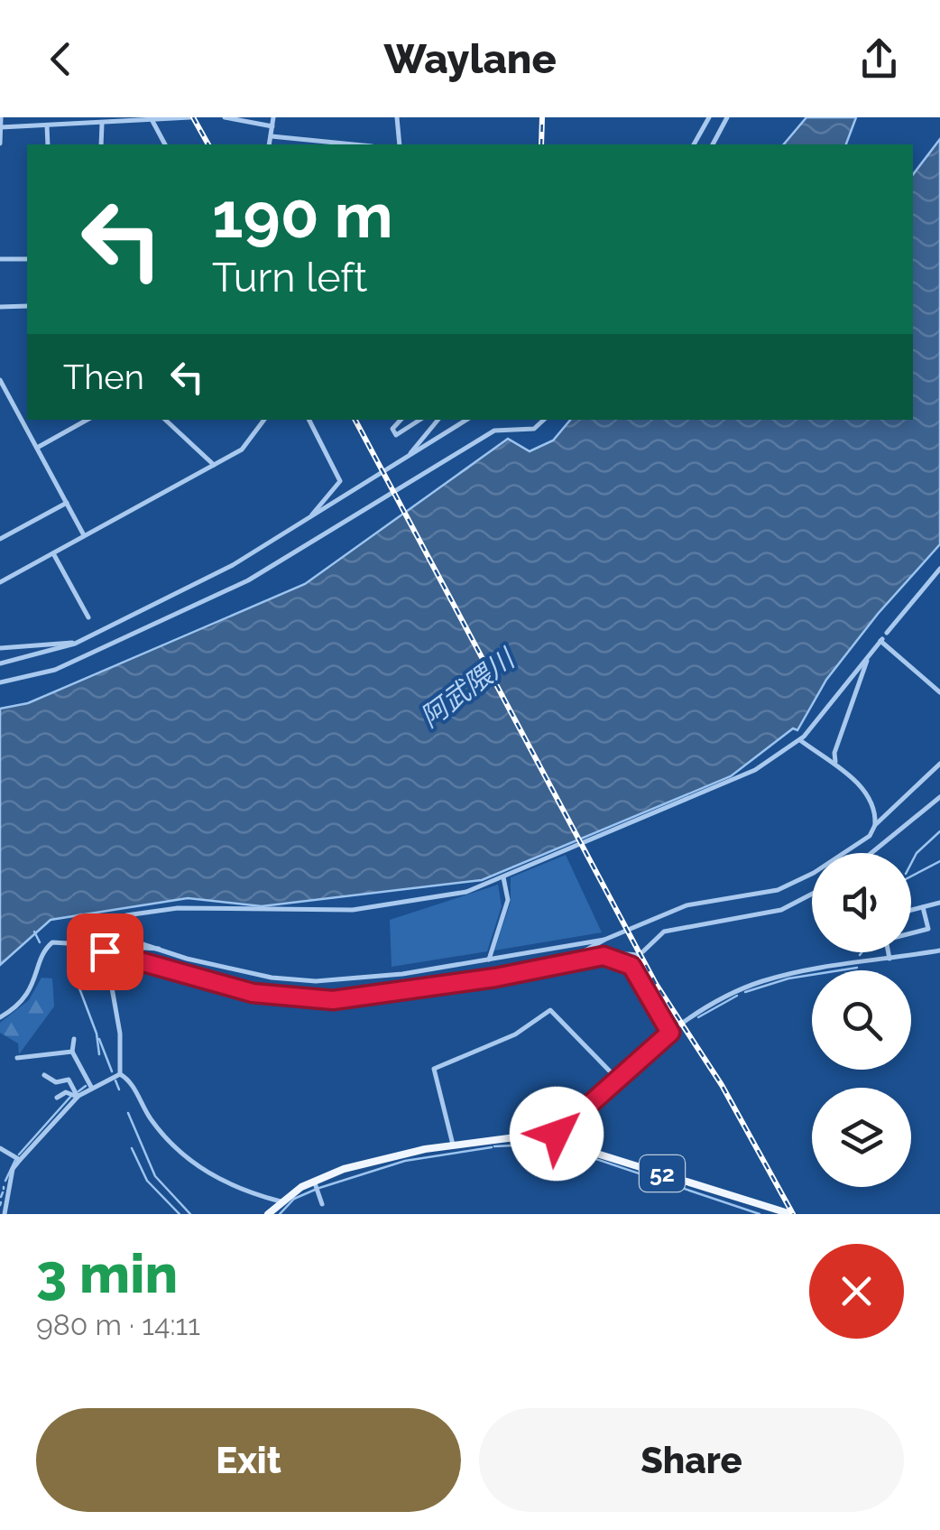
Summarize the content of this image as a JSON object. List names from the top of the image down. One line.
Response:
{"streets":{"main road":["52"]},"water":["阿武隈川"],"page":{"header":"Waylane","turn":["190 m","Turn left"],"then":"Then","heading":["3 min","980 m · 14:11"],"buttons":["Exit","Share"]}}
